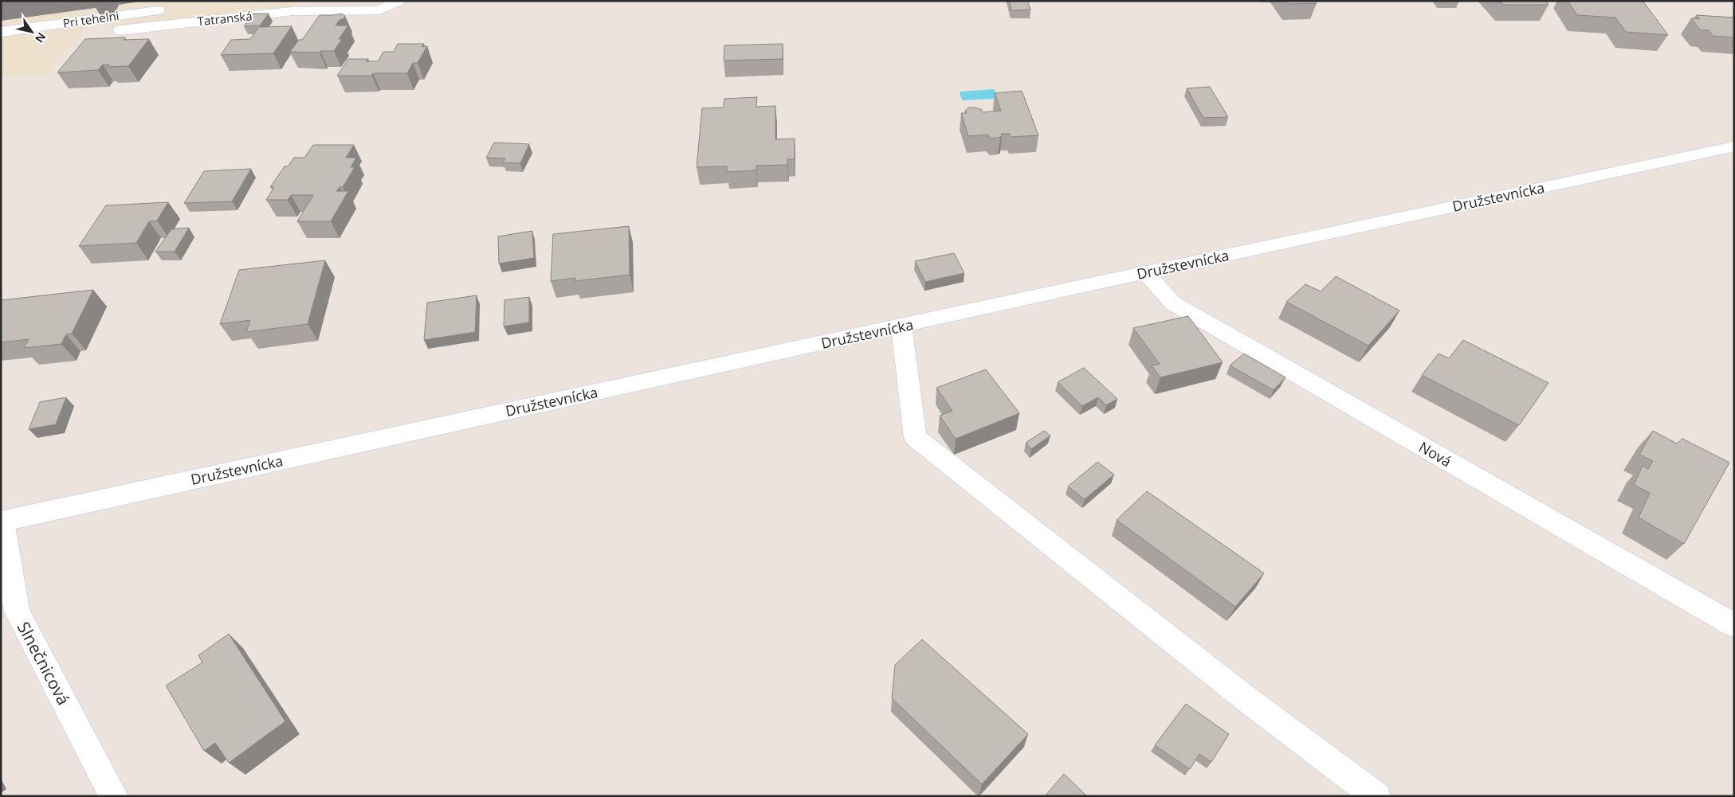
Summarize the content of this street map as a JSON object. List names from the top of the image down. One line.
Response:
{"streets":{"street":["Tatranská","Pri tehelni","Družstevnícka","Nová","Slnečnicová"]},"crossings":[["Družstevnícka","Nová"],["Družstevnícka","Slnečnicová"]],"north":"bottom right"}
